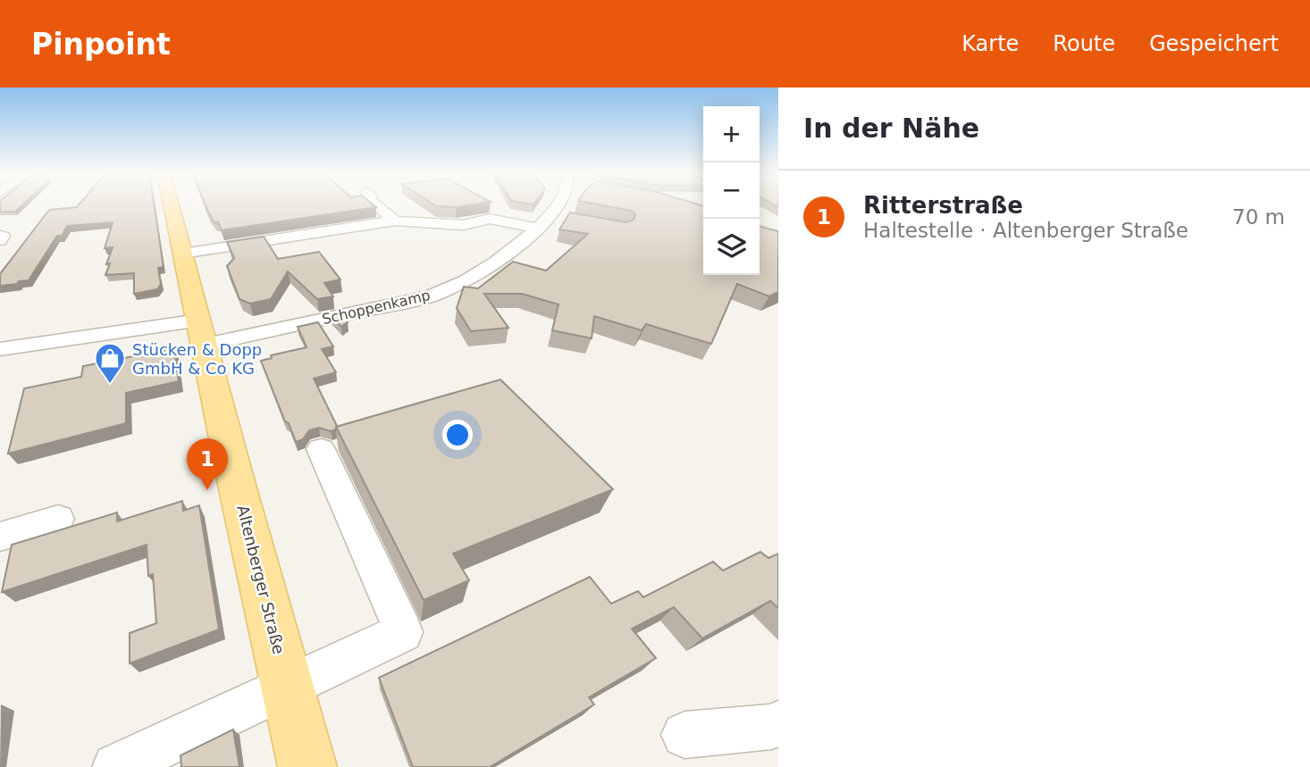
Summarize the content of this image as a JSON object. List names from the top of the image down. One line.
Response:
{"streets":{"main road":["Altenberger Straße"],"street":["Schoppenkamp"]},"crossings":[["Schoppenkamp","Altenberger Straße"]],"places":{"shop":["Stücken & Dopp GmbH & Co KG"]},"page":{"header":"Pinpoint","nav":["Karte","Route","Gespeichert"],"heading":"In der Nähe","map_buttons":["+","−"],"list":[{"mark":"1","name":"Ritterstraße","note":"Haltestelle · Altenberger Straße","value":"70 m"}],"pins":"1"}}
